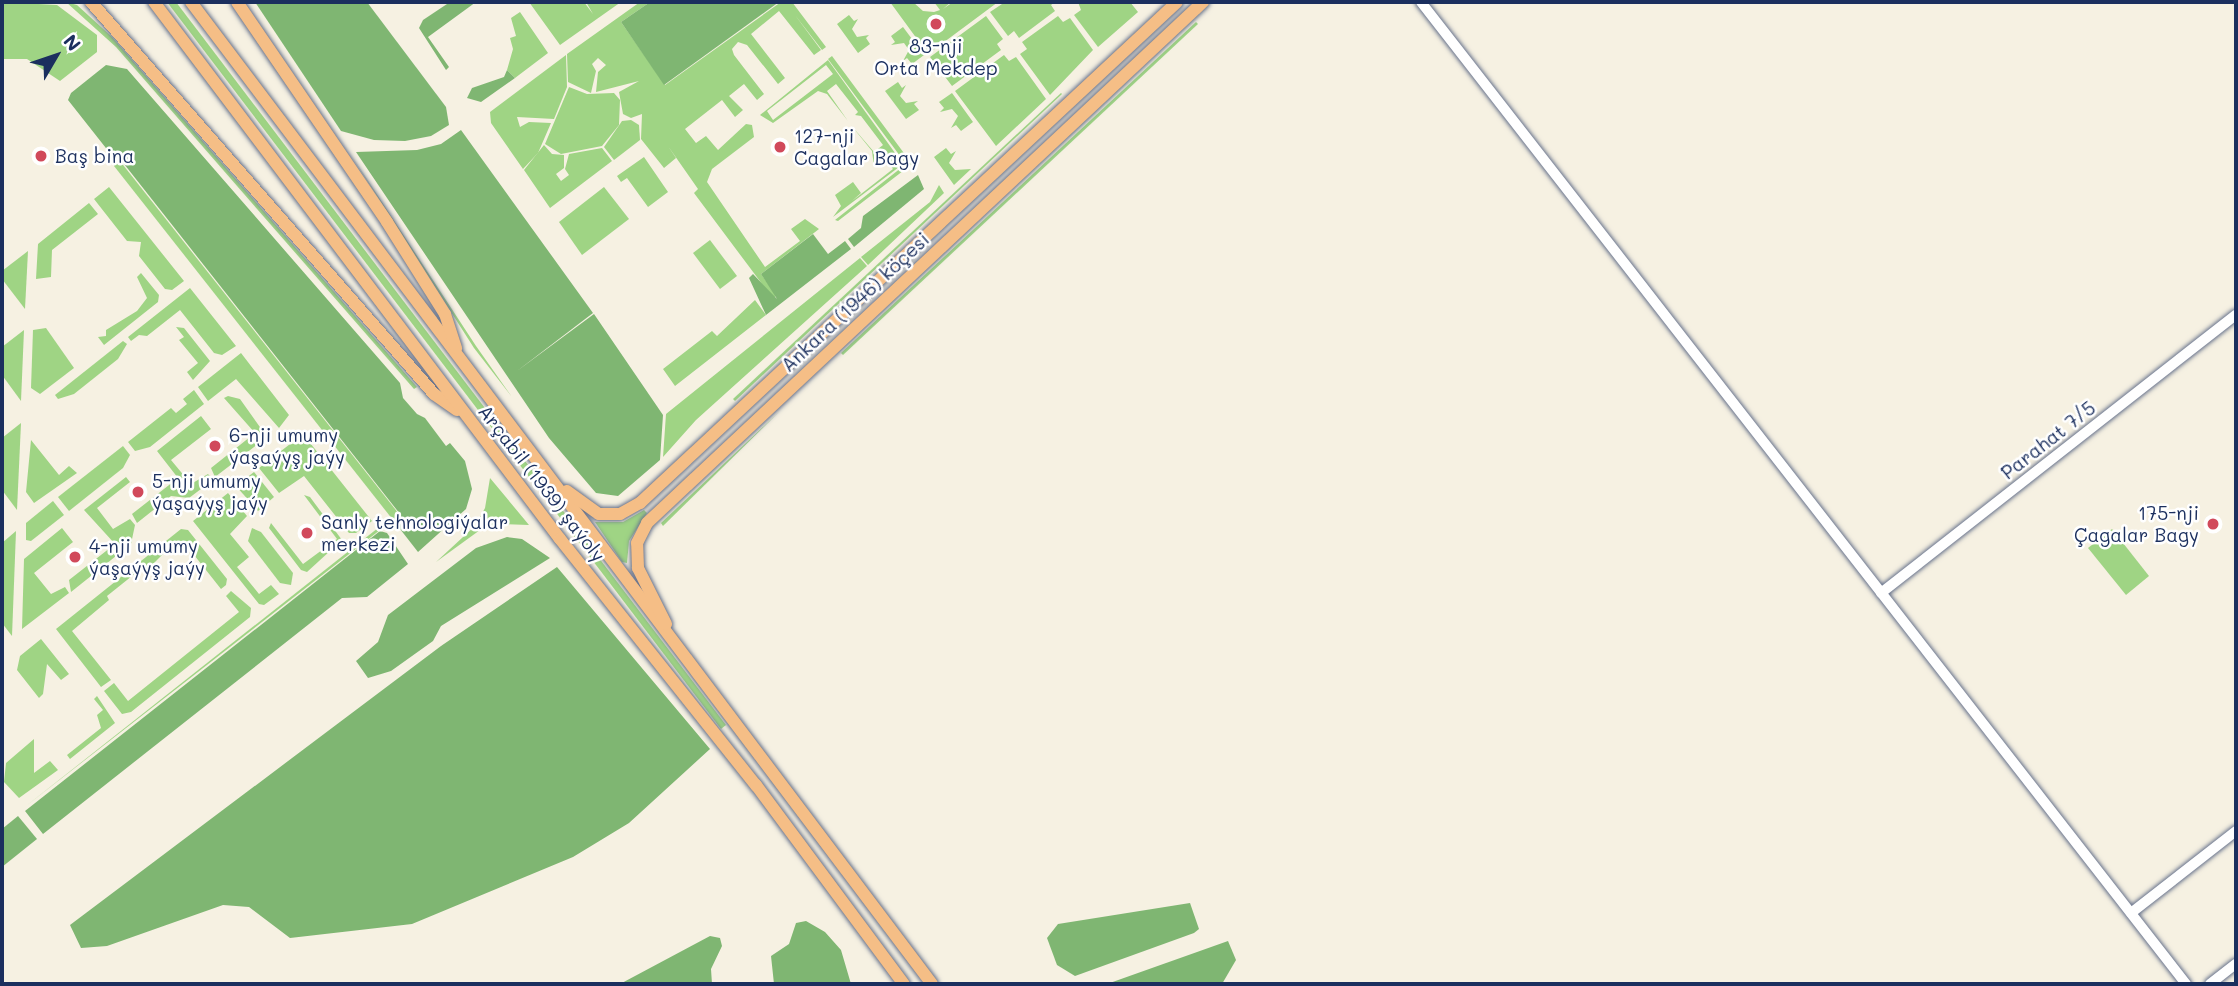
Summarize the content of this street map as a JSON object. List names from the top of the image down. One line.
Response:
{"streets":{"main road":["Ankara (1946) köçesi","Arçabil (1939) şaýoly"],"street":["Parahat 7/5"]},"crossings":[["Ankara (1946) köçesi","Arçabil (1939) şaýoly"]],"places":["83-nji Orta Mekdep","127-nji Cagalar Bagy","Baş bina","6-nji umumy ýaşaýyş jaýy","5-nji umumy ýaşaýyş jaýy","175-nji Çagalar Bagy","Sanly tehnologiýalar merkezi","4-nji umumy ýaşaýyş jaýy"],"north":"top right"}
